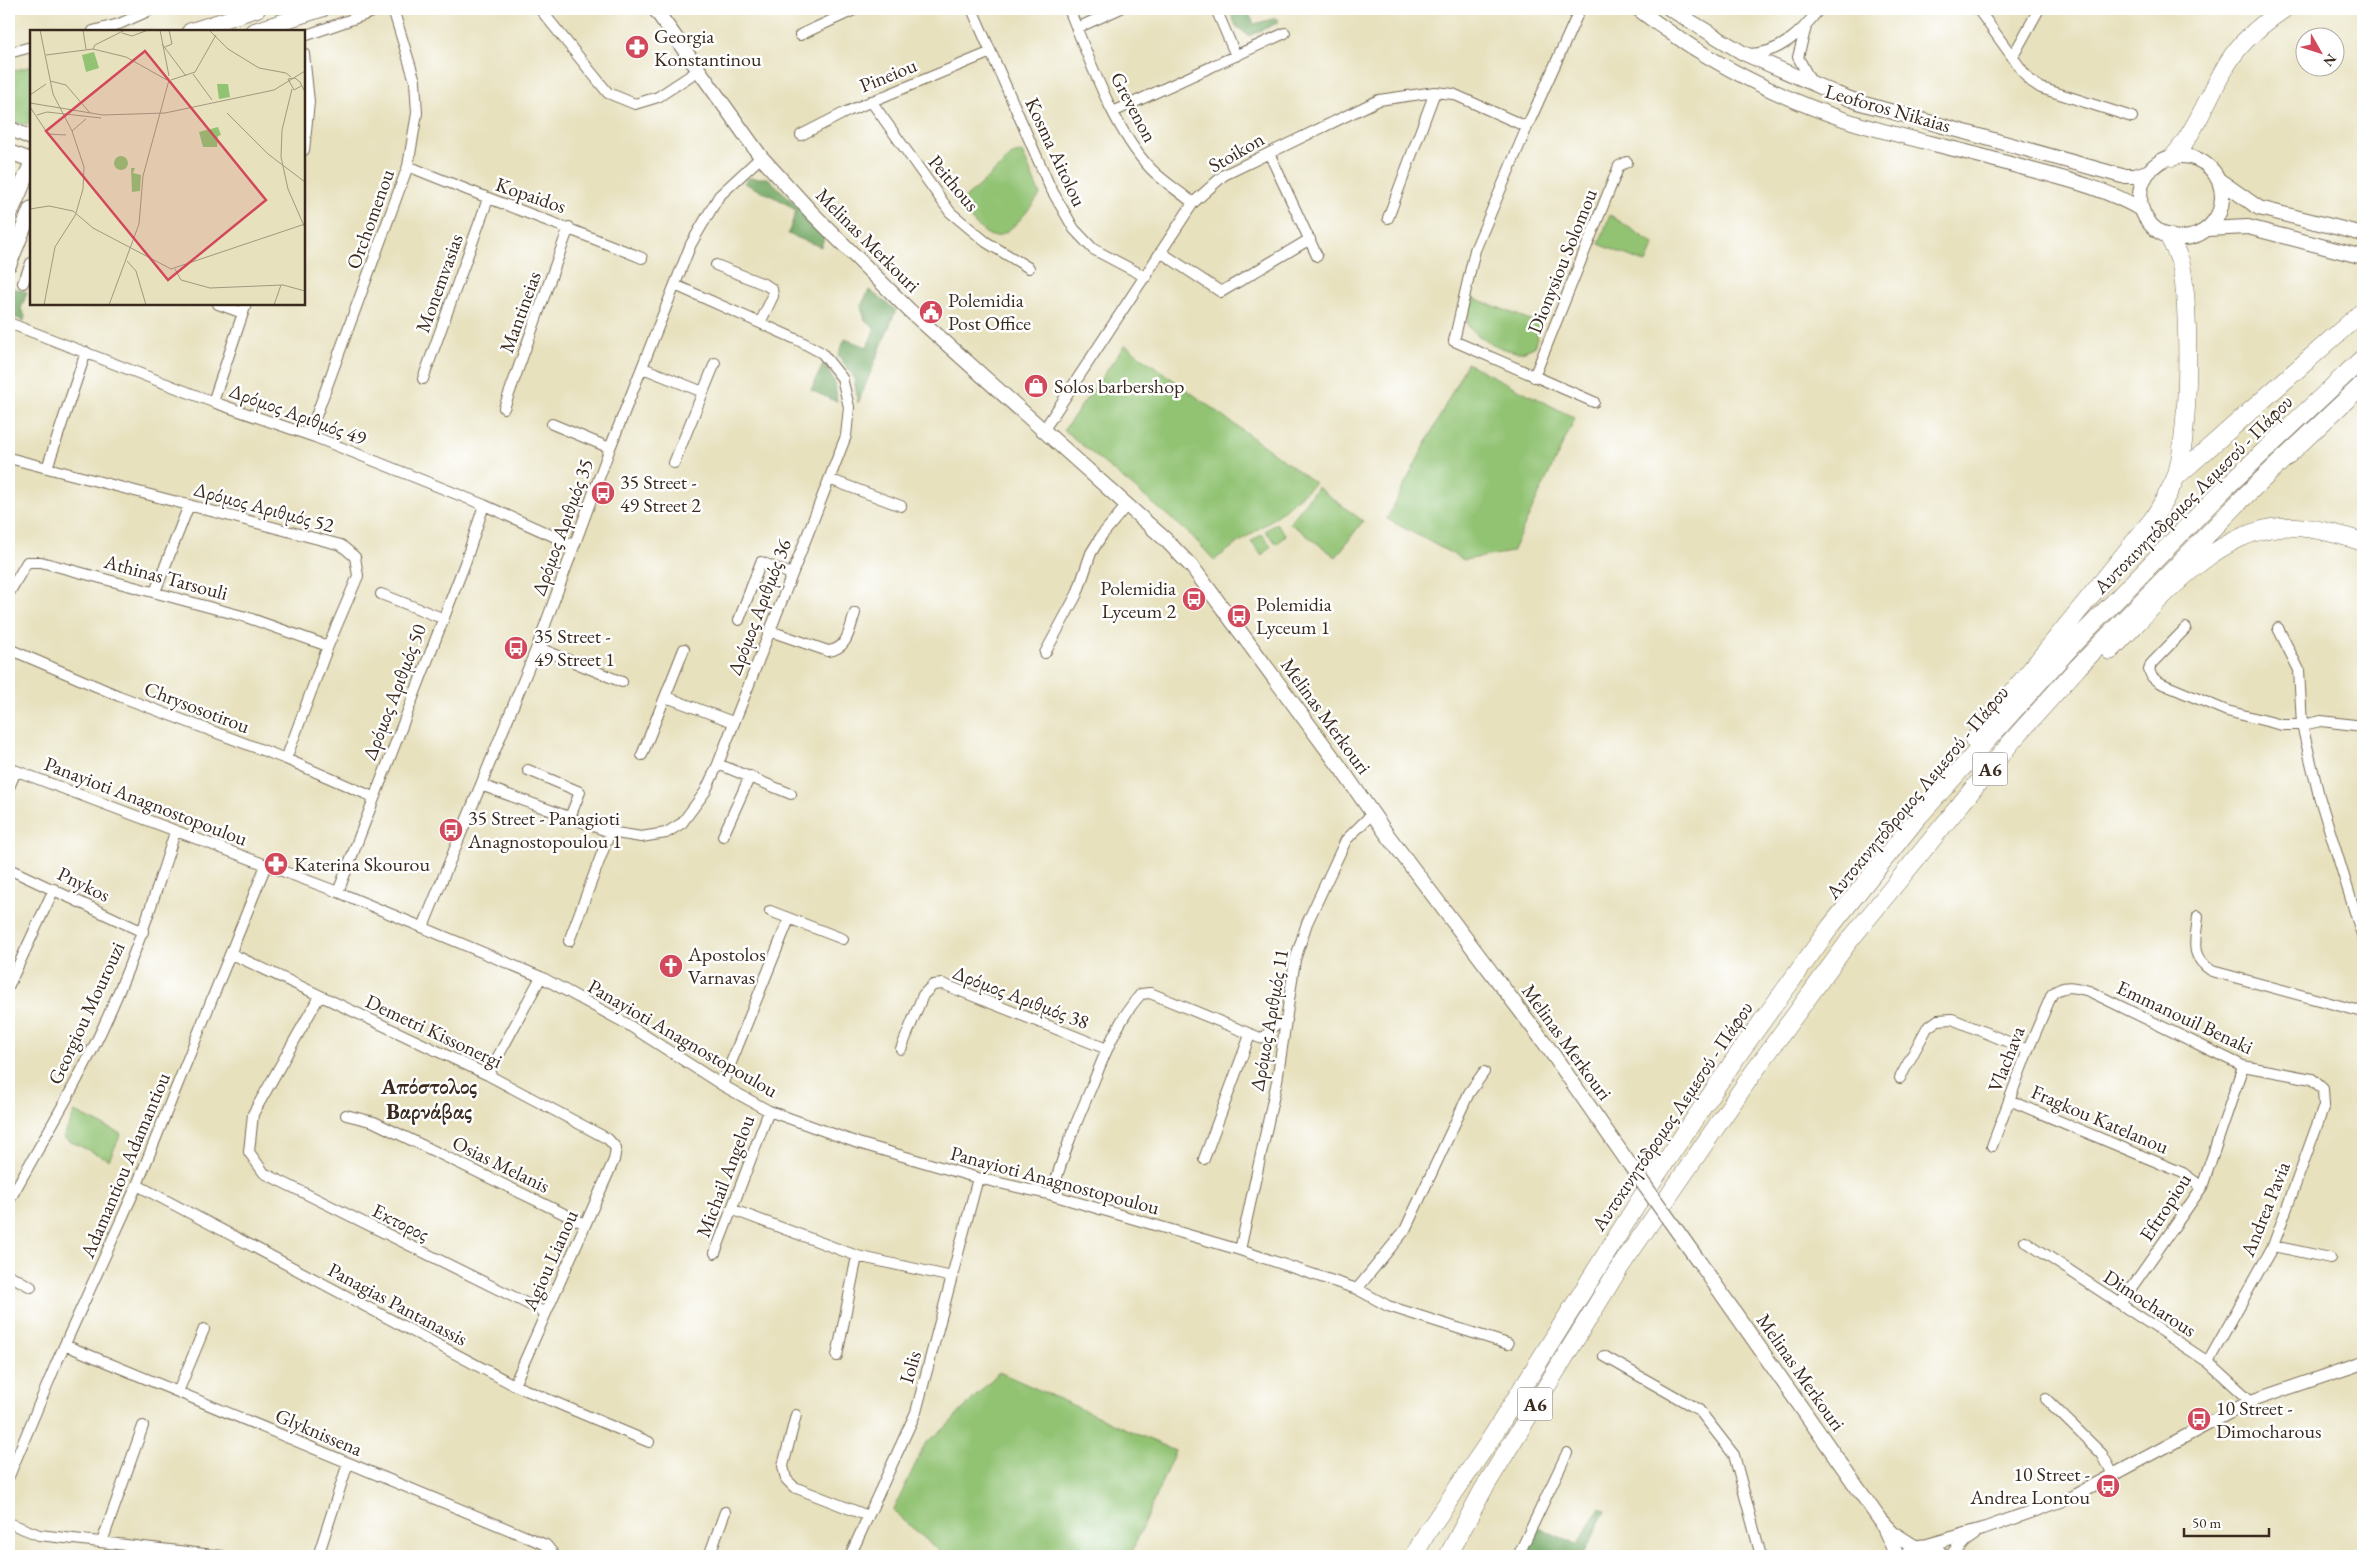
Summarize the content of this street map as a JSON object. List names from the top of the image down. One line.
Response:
{"streets":{"highway":["Αυτοκινητόδρομος Λεμεσού - Πάφου","A6"],"main road":["Leoforos Nikaias","Melinas Merkouri"],"street":["Pineiou","Grevenon","Kosma Aitolou","Stoikon","Peithous","Kopaidos","Orchomenou","Dionysiou Solomou","Monemvasias","Mantineias","Δρόμος Αριθμός 49","Δρόμος Αριθμός 52","Δρόμος Αριθμός 35","Athinas Tarsouli","Δρόμος Αριθμός 36","Δρόμος Αριθμός 50","Chrysosotirou","Panayioti Anagnostopoulou","Pnykos","Δρόμος Αριθμός 38","Georgiou Mourouzi","Emmanouil Benaki","Δρόμος Αριθμός 11","Demetri Kissonergi","Vlachava","Fragkou Katelanou","Osias Melanis","Adamantiou Adamantiou","Michail Angelou","Eftropiou","Andrea Pavia","Εκτορος","Agiou Lianou","Dimocharous","Panagias Pantanassis","Iolis","Glyknissena"]},"crossings":[["Pineiou","Kosma Aitolou"],["Pineiou","Peithous"],["Grevenon","Stoikon"],["Kosma Aitolou","Stoikon"],["Stoikon","Melinas Merkouri"],["Kopaidos","Orchomenou"],["Kopaidos","Monemvasias"],["Kopaidos","Mantineias"],["Orchomenou","Δρόμος Αριθμός 49"],["Melinas Merkouri","Δρόμος Αριθμός 35"],["Melinas Merkouri","Δρόμος Αριθμός 11"],["Δρόμος Αριθμός 49","Δρόμος Αριθμός 35"],["Δρόμος Αριθμός 49","Δρόμος Αριθμός 50"],["Αυτοκινητόδρομος Λεμεσού - Πάφου","A6"],["Δρόμος Αριθμός 52","Athinas Tarsouli"],["Δρόμος Αριθμός 52","Chrysosotirou"],["Δρόμος Αριθμός 35","Δρόμος Αριθμός 36"],["Δρόμος Αριθμός 35","Panayioti Anagnostopoulou"],["Δρόμος Αριθμός 50","Chrysosotirou"],["Δρόμος Αριθμός 50","Panayioti Anagnostopoulou"],["Panayioti Anagnostopoulou","Georgiou Mourouzi"],["Panayioti Anagnostopoulou","Δρόμος Αριθμός 11"],["Panayioti Anagnostopoulou","Adamantiou Adamantiou"],["Panayioti Anagnostopoulou","Michail Angelou"],["Panayioti Anagnostopoulou","Iolis"],["Pnykos","Georgiou Mourouzi"],["Emmanouil Benaki","Vlachava"],["Emmanouil Benaki","Eftropiou"],["Emmanouil Benaki","Andrea Pavia"],["Demetri Kissonergi","Adamantiou Adamantiou"],["Demetri Kissonergi","Εκτορος"],["Demetri Kissonergi","Agiou Lianou"],["Vlachava","Fragkou Katelanou"],["Fragkou Katelanou","Eftropiou"],["Osias Melanis","Agiou Lianou"],["Adamantiou Adamantiou","Panagias Pantanassis"],["Adamantiou Adamantiou","Glyknissena"],["Eftropiou","Dimocharous"],["Andrea Pavia","Dimocharous"],["Εκτορος","Agiou Lianou"],["Agiou Lianou","Panagias Pantanassis"]],"districts":["Απόστολος Βαρνάβας"],"places":{"pharmacy":["Georgia Konstantinou","Katerina Skourou"],"public building":["Polemidia Post Office"],"shop":["Solos barbershop"],"bus stop":["35 Street - 49 Street 2","Polemidia Lyceum 2","Polemidia Lyceum 1","35 Street - 49 Street 1","35 Street - Panagioti Anagnostopoulou 1","10 Street - Dimocharous","10 Street - Andrea Lontou"],"church":["Apostolos Varnavas"]},"scale_bar":"50 m","north":"bottom right"}
